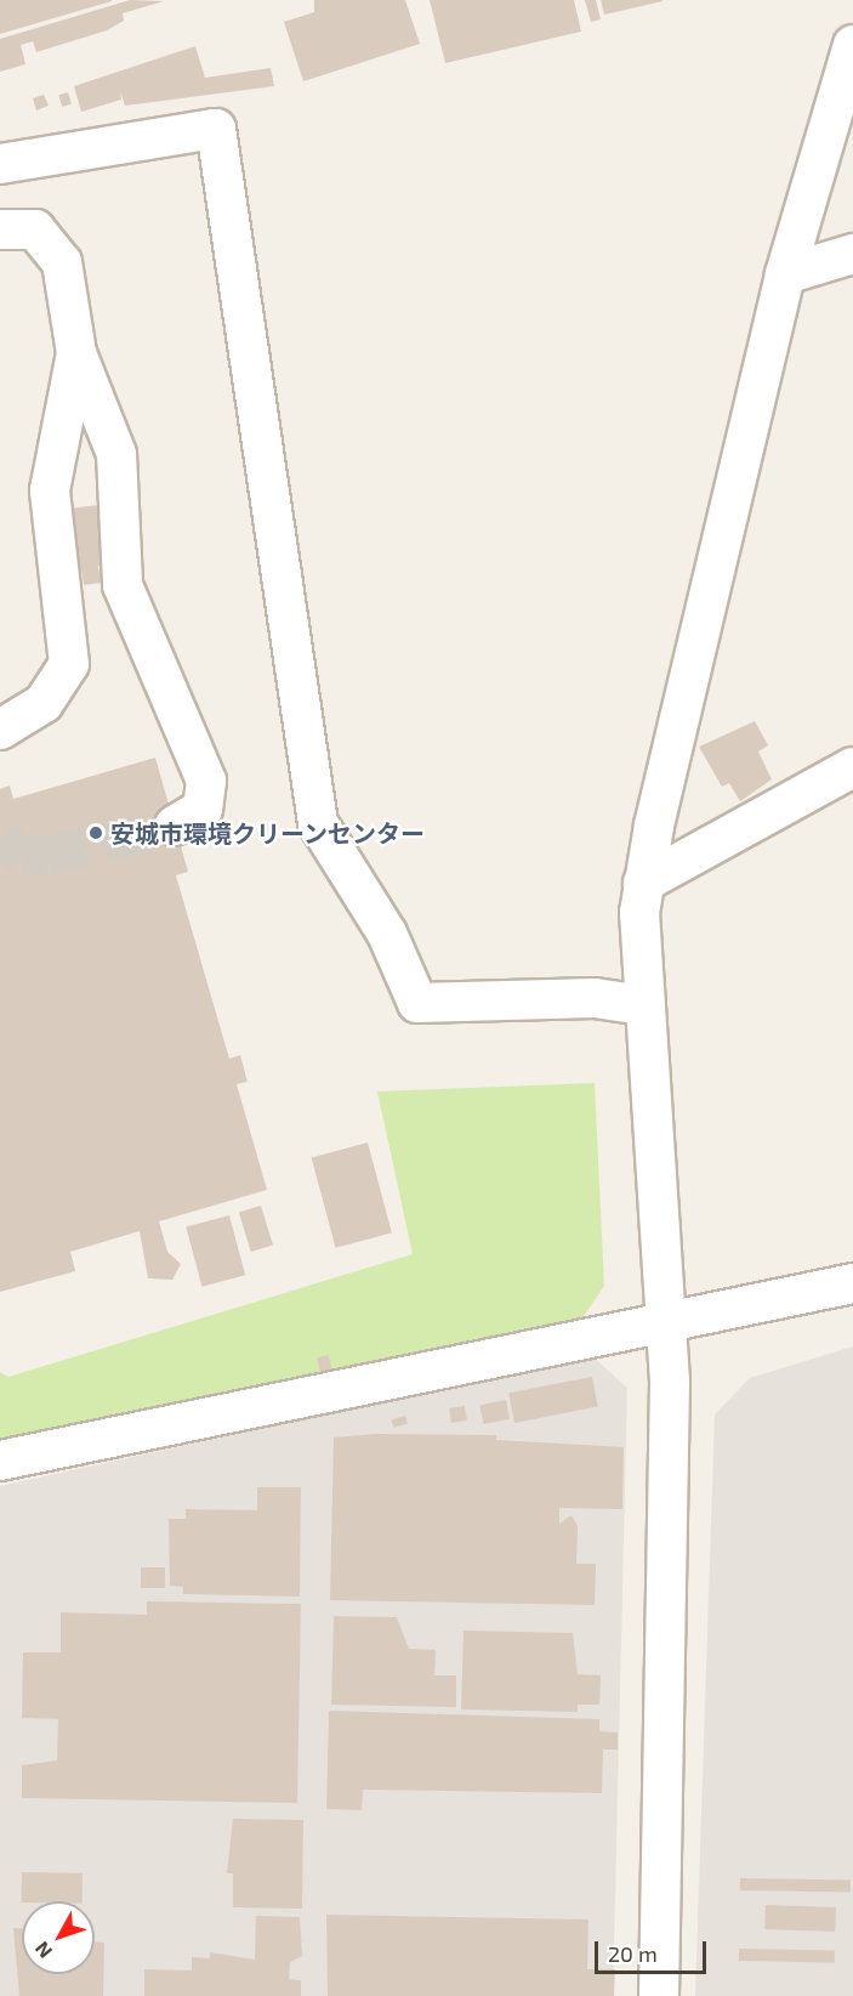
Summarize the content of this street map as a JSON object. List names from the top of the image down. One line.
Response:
{"places":["安城市環境クリーンセンター"],"scale_bar":"20 m","north":"bottom left"}
